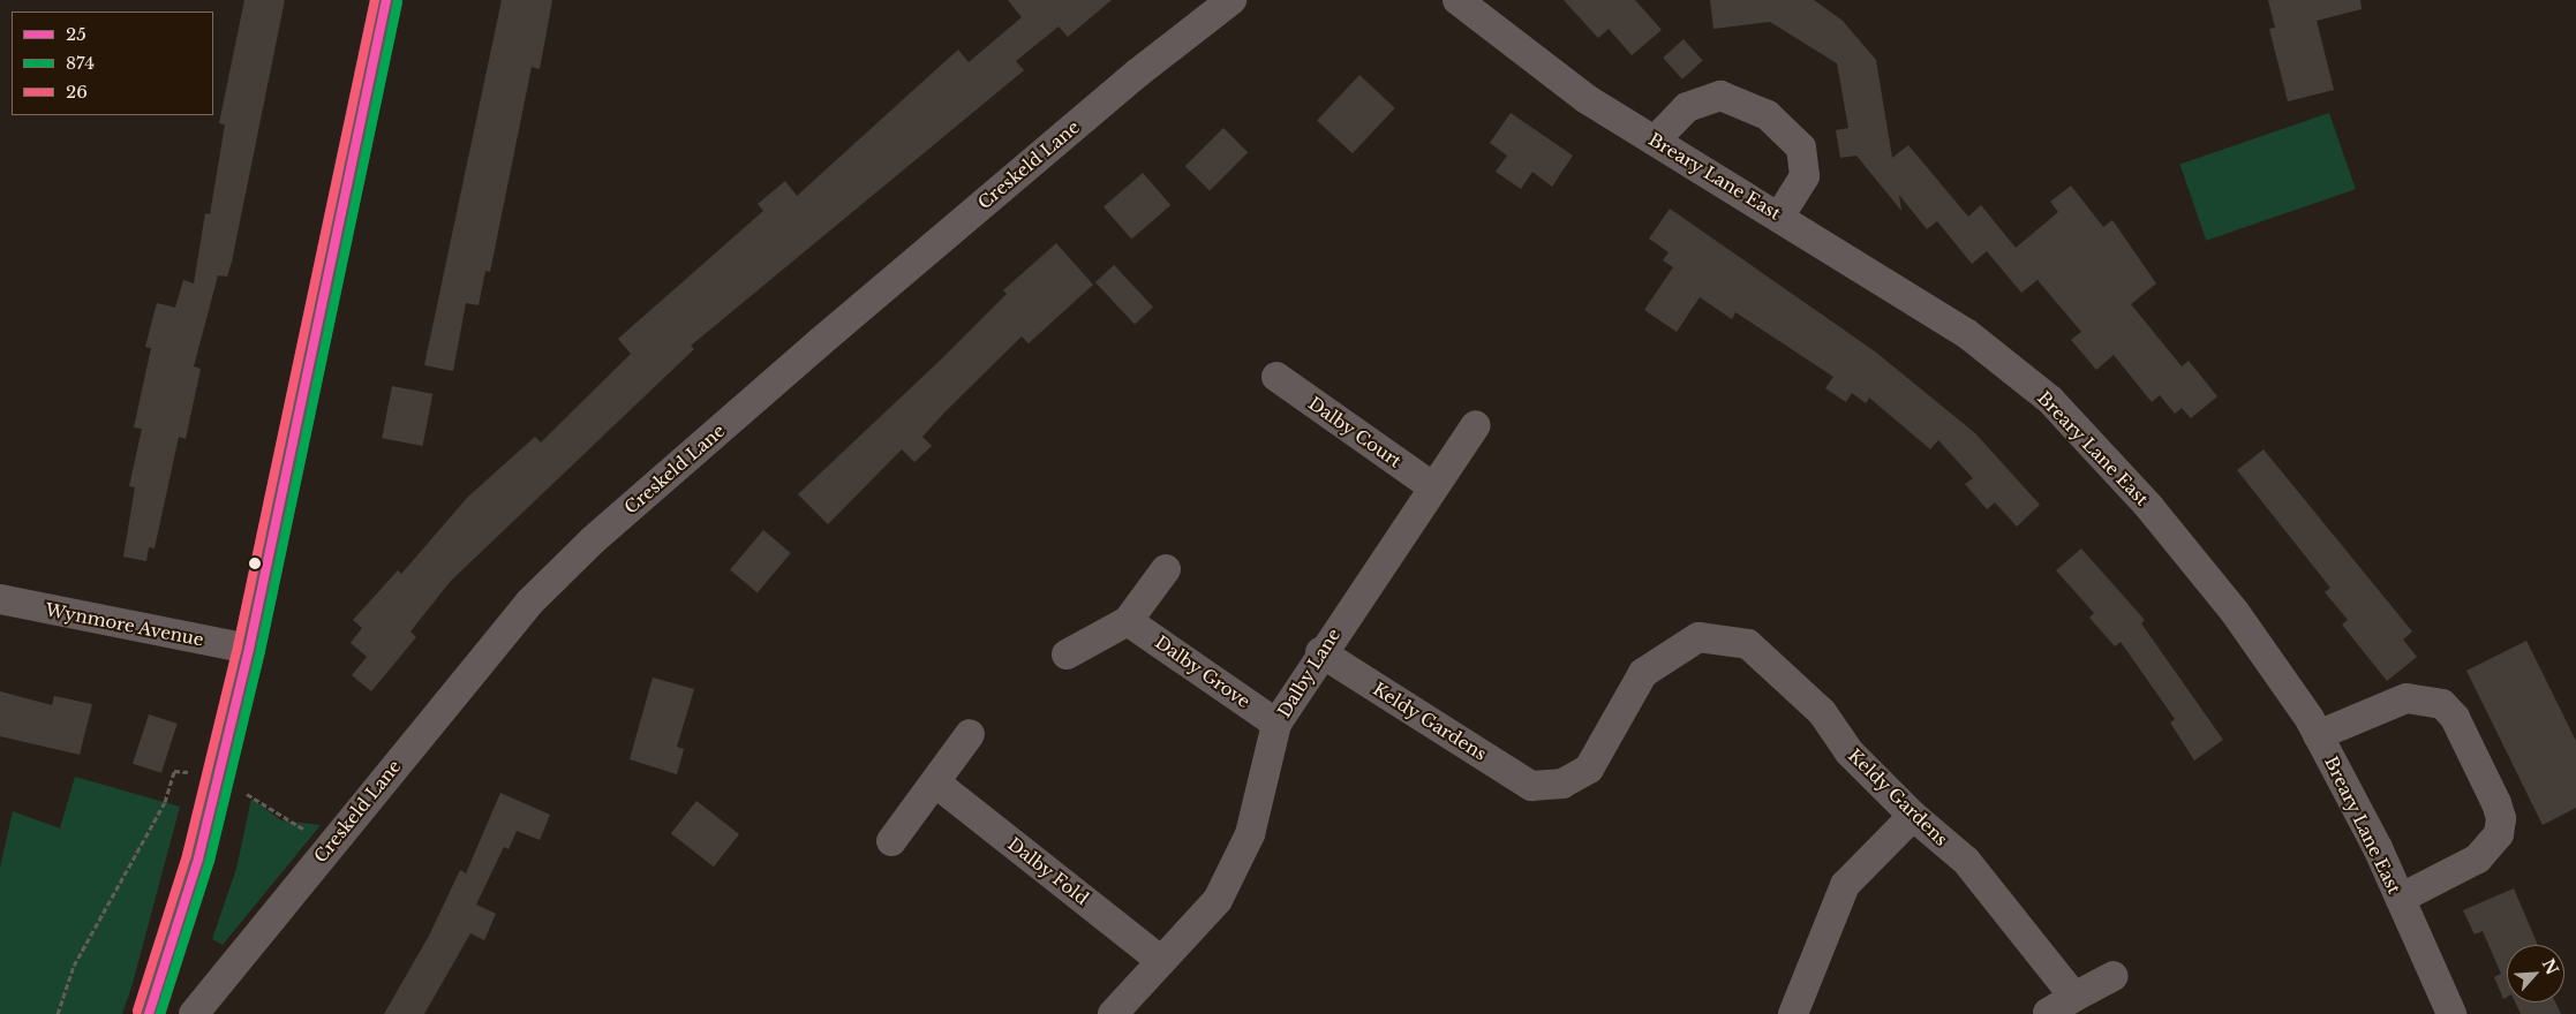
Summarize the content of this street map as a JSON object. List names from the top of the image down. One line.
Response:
{"streets":{"street":["Creskeld Lane","Breary Lane East","Dalby Court","Wynmore Avenue","Dalby Grove","Dalby Lane","Keldy Gardens","Dalby Fold"]},"crossings":[["Dalby Court","Dalby Lane"],["Dalby Grove","Dalby Lane"],["Dalby Lane","Keldy Gardens"],["Dalby Lane","Dalby Fold"]],"lines":["transit line 25","transit line 26","transit line 874"],"legend":["25","874","26"],"north":"top right"}
